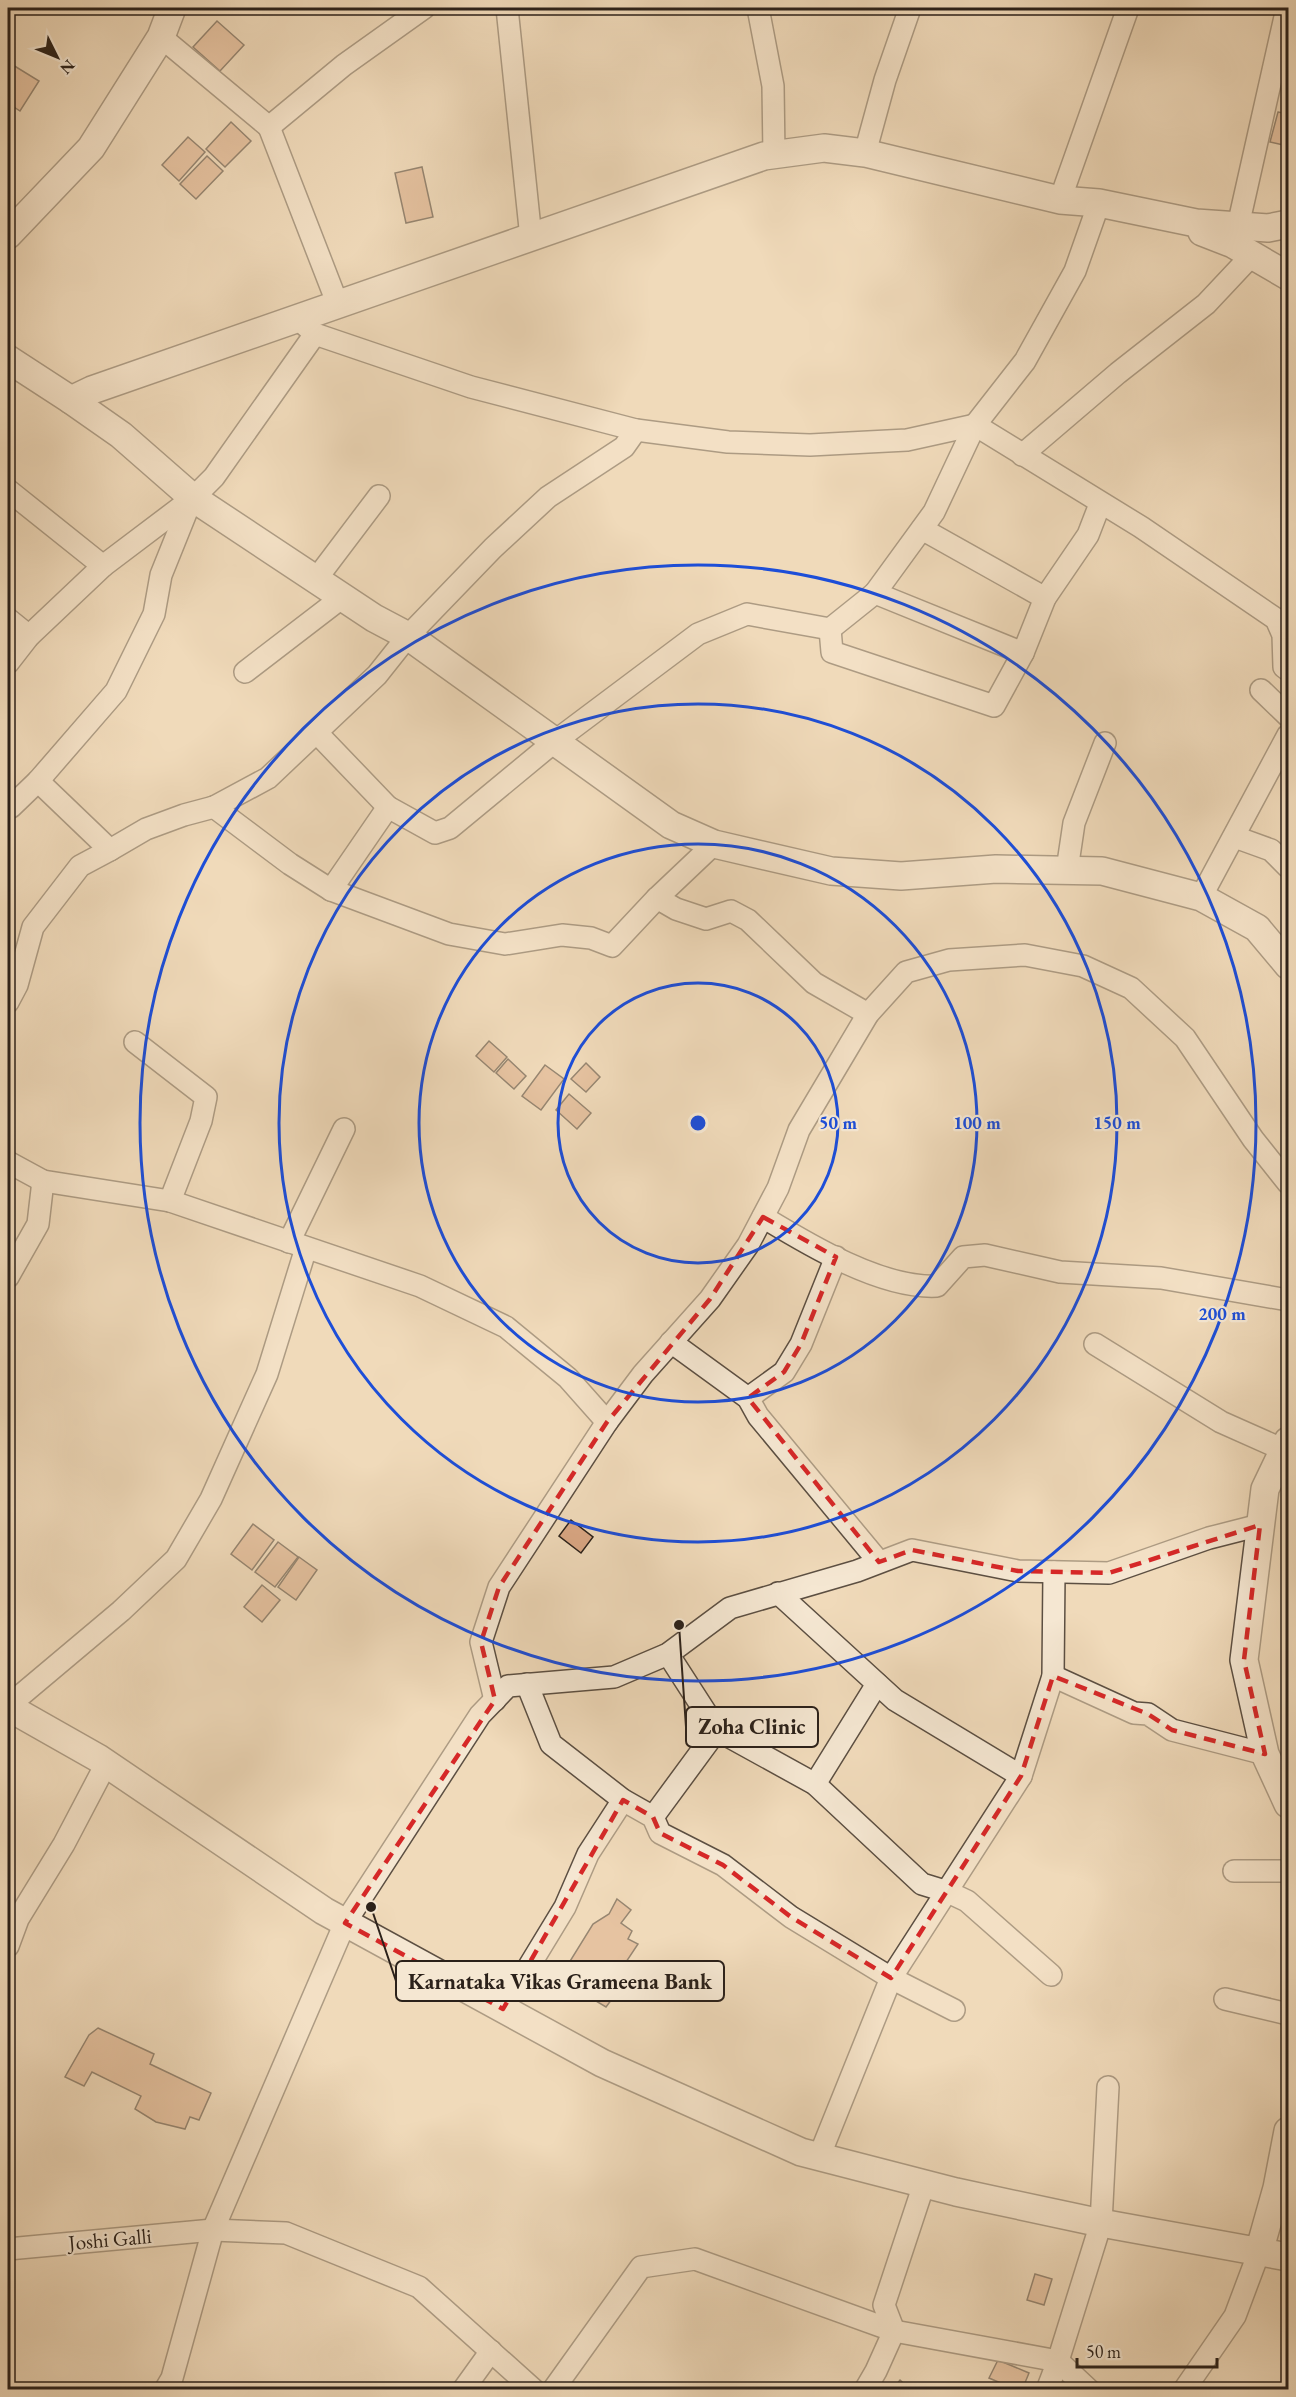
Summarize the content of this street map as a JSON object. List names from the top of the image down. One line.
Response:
{"streets":{"street":["Joshi Galli"]},"places":["Zoha Clinic","Karnataka Vikas Grameena Bank"],"scale_bar":"50 m","north":"bottom right","rings":["50 m","100 m","150 m","200 m"]}
